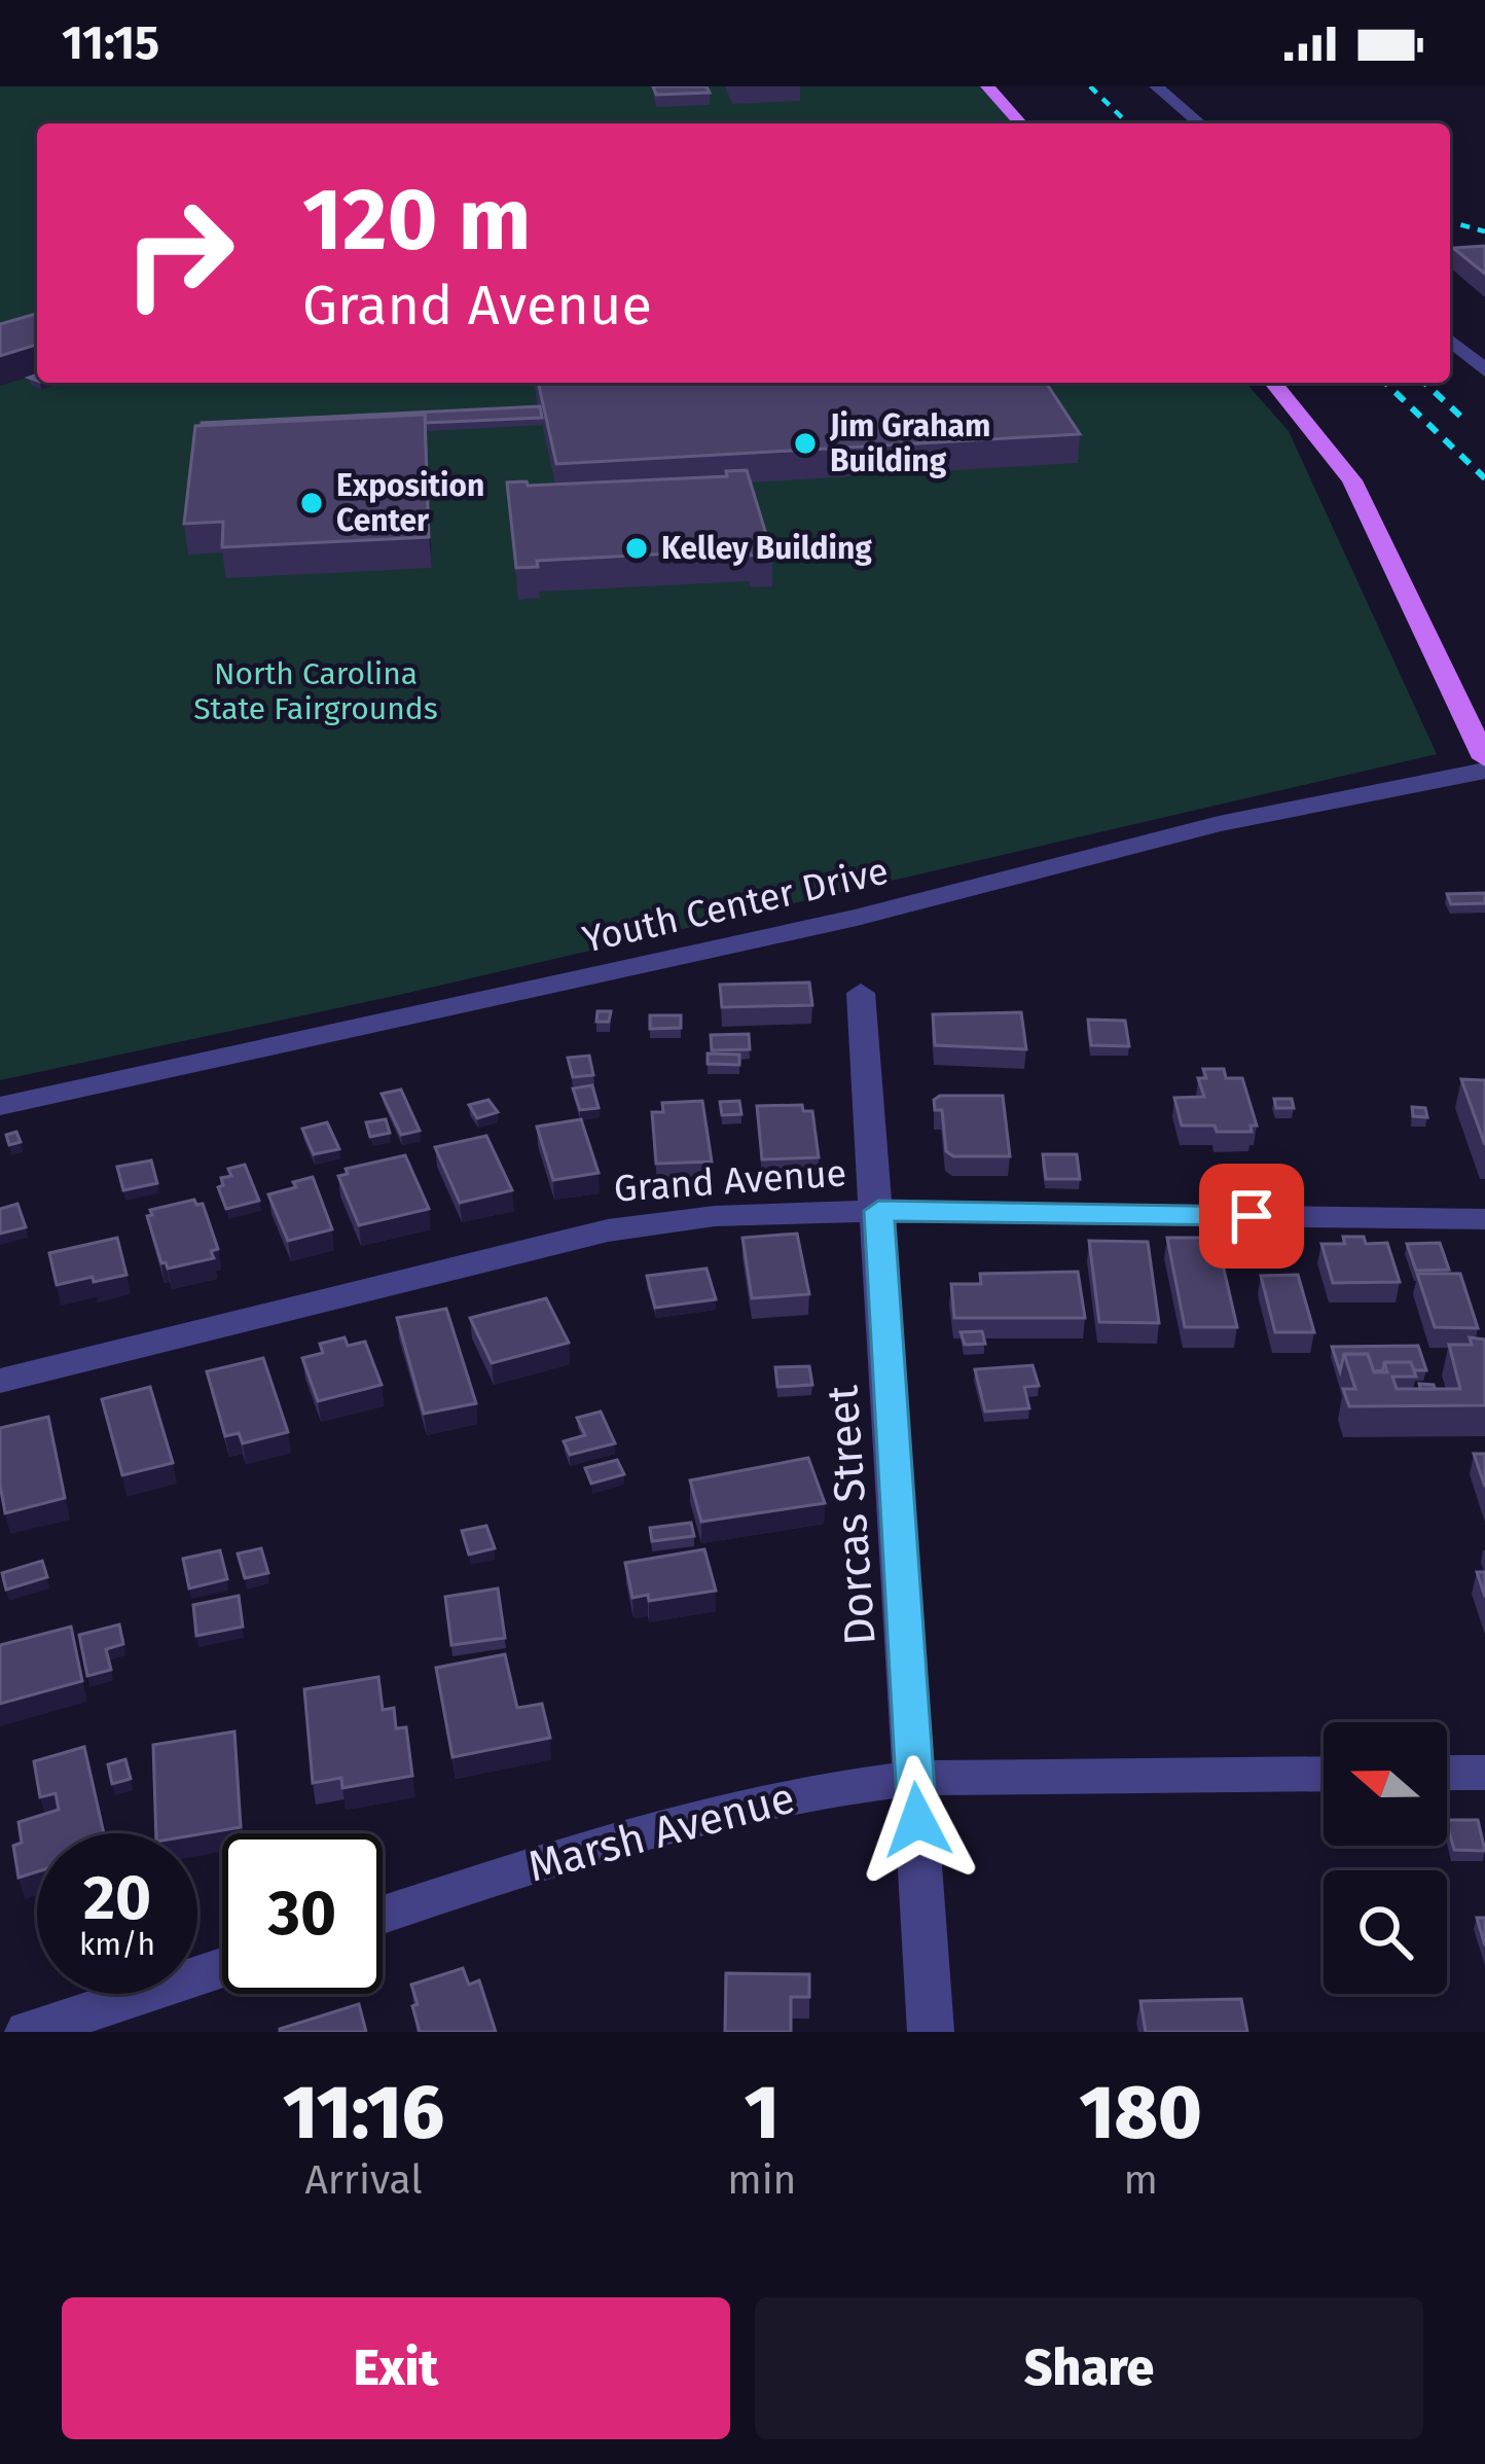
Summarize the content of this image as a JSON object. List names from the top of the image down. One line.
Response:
{"streets":{"street":["Youth Center Drive","Grand Avenue","Dorcas Street","Marsh Avenue"]},"crossings":[["Grand Avenue","Dorcas Street"],["Dorcas Street","Marsh Avenue"]],"parks":["North Carolina State Fairgrounds"],"places":["Jim Graham Building","Exposition Center","Kelley Building"],"north":"left","page":{"status":"11:15","turn":["120 m","Grand Avenue"],"speed":"20 km/h","limit":"30","eta":["11:16","Arrival","1","min","180","m"],"buttons":["Exit","Share"]}}
